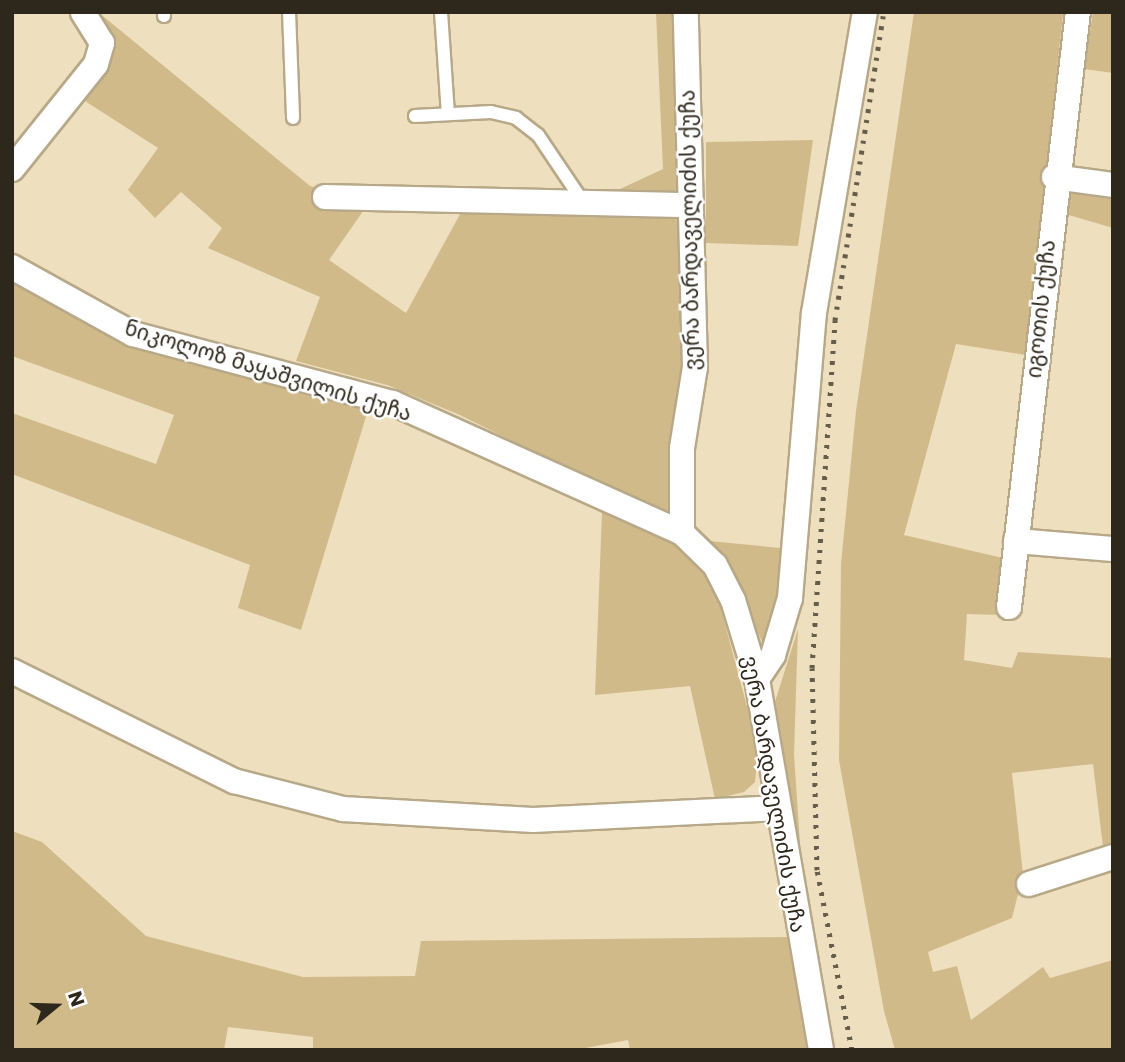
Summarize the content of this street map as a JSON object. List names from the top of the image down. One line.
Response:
{"streets":{"street":["ვერა ბარდაველიძის ქუჩა","იგოთის ქუჩა","ნიკოლოზ მაყაშვილის ქუჩა"]},"crossings":[["ვერა ბარდაველიძის ქუჩა","ნიკოლოზ მაყაშვილის ქუჩა"]],"north":"right"}
